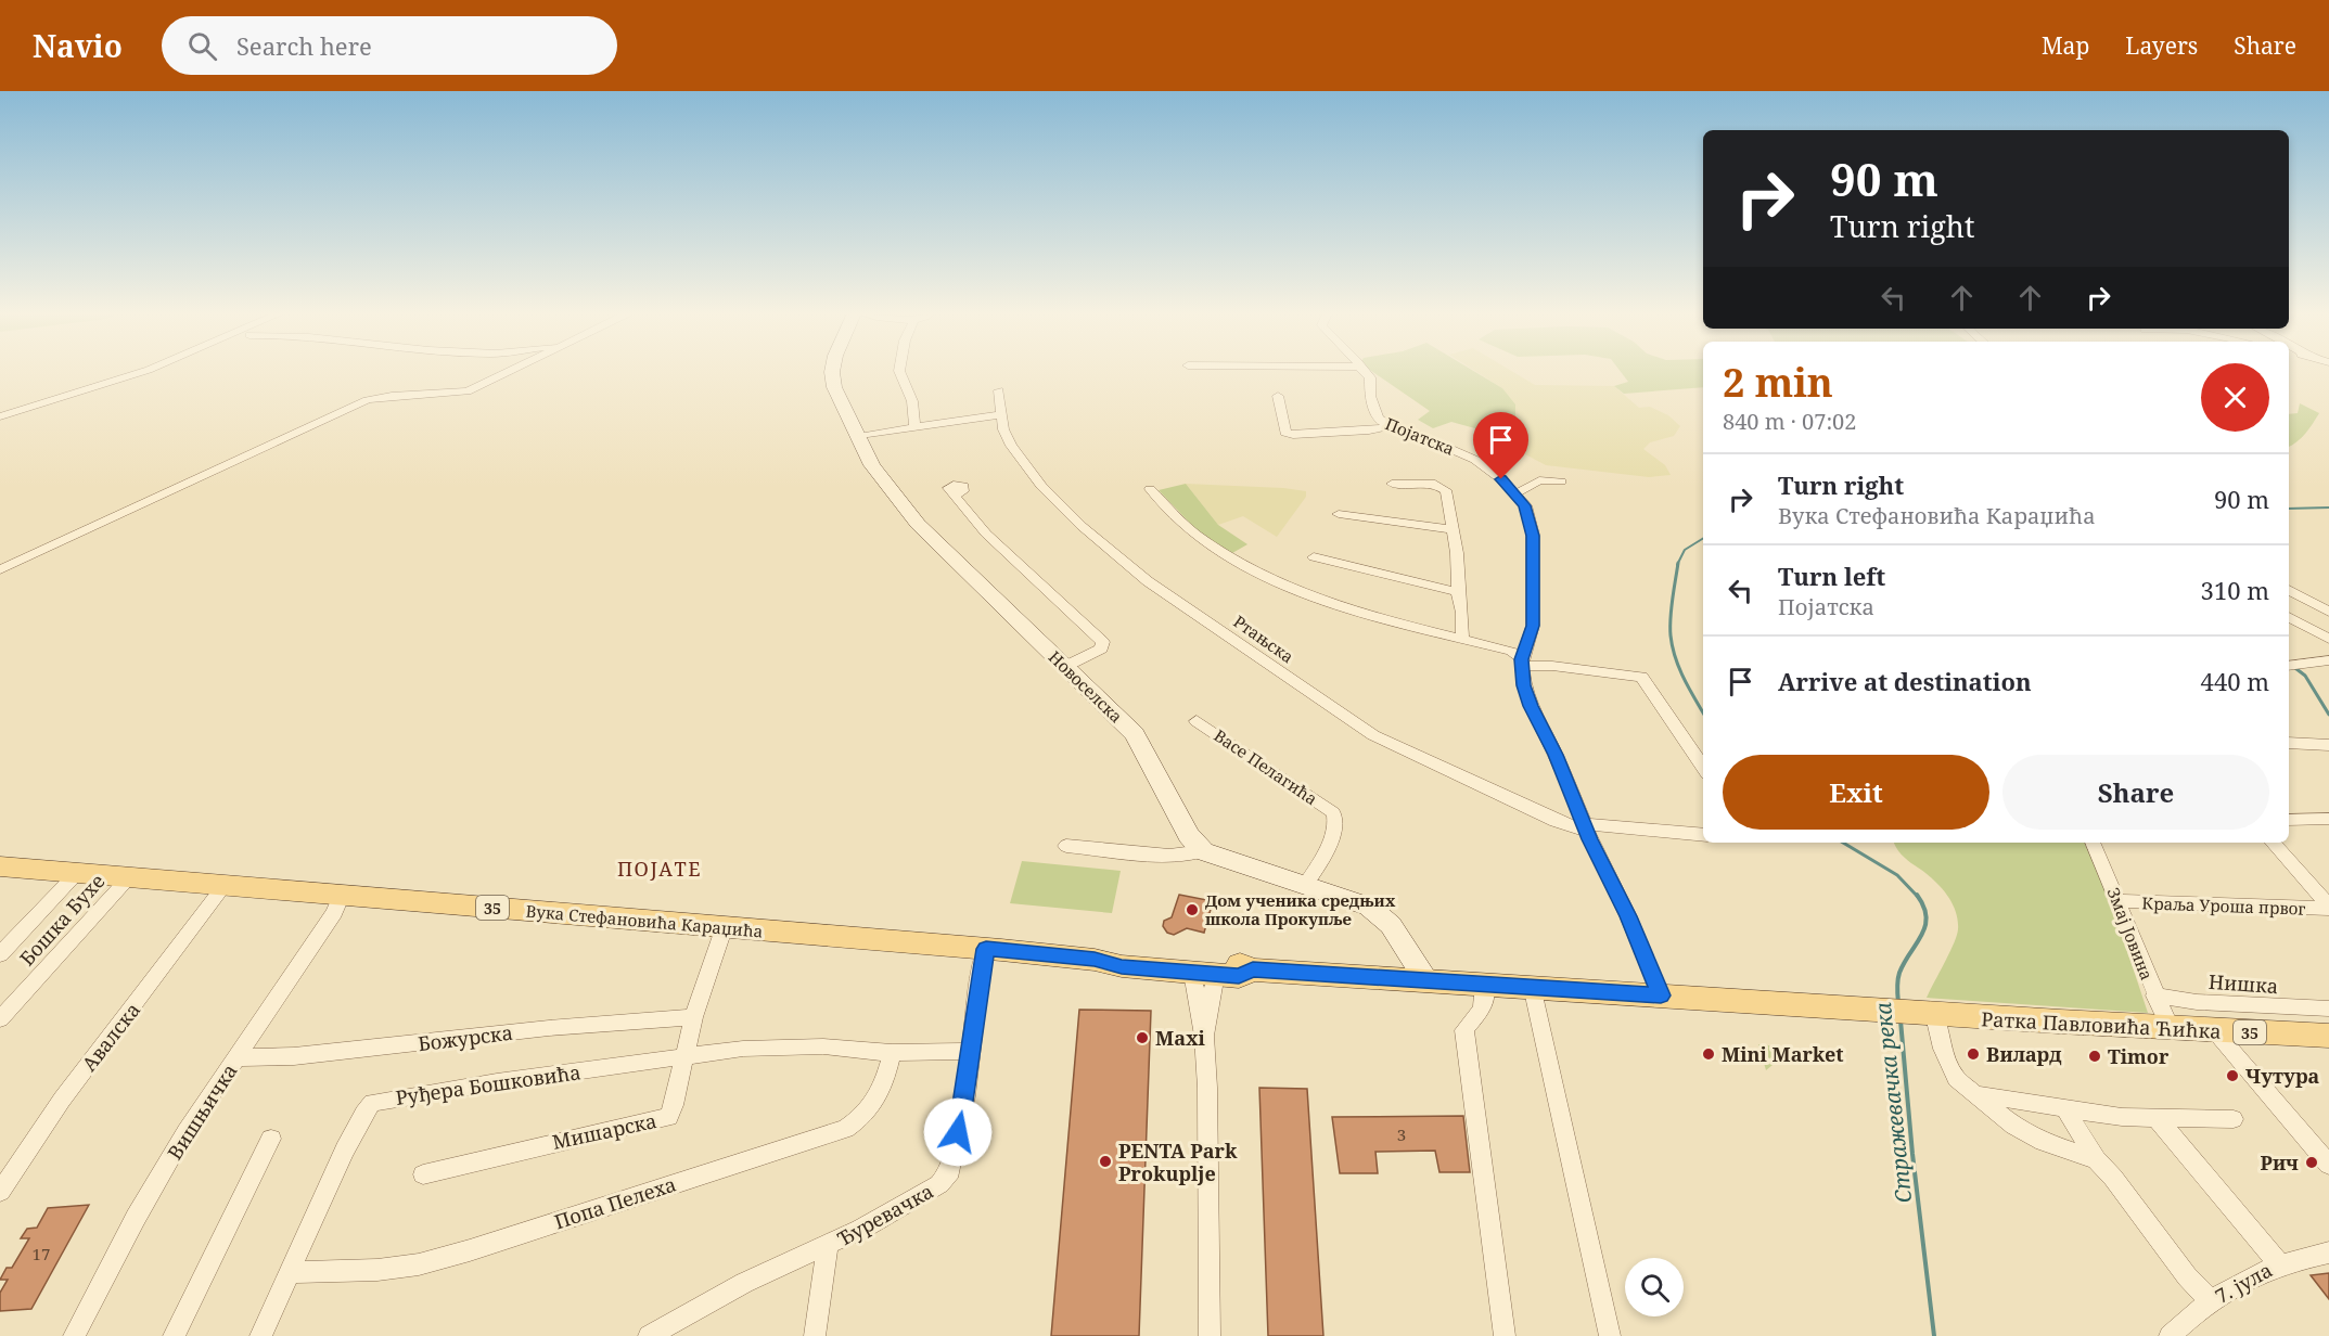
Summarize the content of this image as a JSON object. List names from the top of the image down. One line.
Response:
{"streets":{"main road":["35","Вука Стефановића Караџића","Ратка Павловића Ћићка"],"street":["Појатска","Ртањска","Новоселска","Васе Пелагића","Краља Уроша првог","Бошка Бухе","Змај Јовина","Нишка","Авалска","Божурска","Руђера Бошковића","Вишњичка","Мишарска","Попа Пелеха","Ђуревачка","7. јула"]},"crossings":[["Појатска","Ртањска"],["Појатска","Вука Стефановића Караџића"],["Краља Уроша првог","Змај Јовина"],["Бошка Бухе","Вука Стефановића Караџића"],["Вука Стефановића Караџића","Ратка Павловића Ћићка"],["Вука Стефановића Караџића","Авалска"],["Вука Стефановића Караџића","Вишњичка"],["Вука Стефановића Караџића","Мишарска"],["Вука Стефановића Караџића","Ђуревачка"],["Змај Јовина","Нишка"],["Змај Јовина","Ратка Павловића Ћићка"],["Божурска","Вишњичка"],["Божурска","Мишарска"],["Руђера Бошковића","Мишарска"],["Руђера Бошковића","Попа Пелеха"],["Руђера Бошковића","Ђуревачка"]],"districts":["ПОЈАТЕ"],"water":["Стражевачка река"],"places":["Дом ученика средњих школа Прокупље","Maxi","Mini Market","Вилард","Timor","Чутура","PENTA Park Prokuplje","Рич"],"house_numbers":["3","17"],"page":{"header":"Navio","search":"Search here","nav":["Map","Layers","Share"],"turn":["90 m","Turn right"],"heading":["2 min","840 m · 07:02"],"list":[{"name":"Turn right","note":"Вука Стефановића Караџића","value":"90 m"},{"name":"Turn left","note":"Појатска","value":"310 m"},{"name":"Arrive at destination","value":"440 m"}],"buttons":["Exit","Share"]}}
